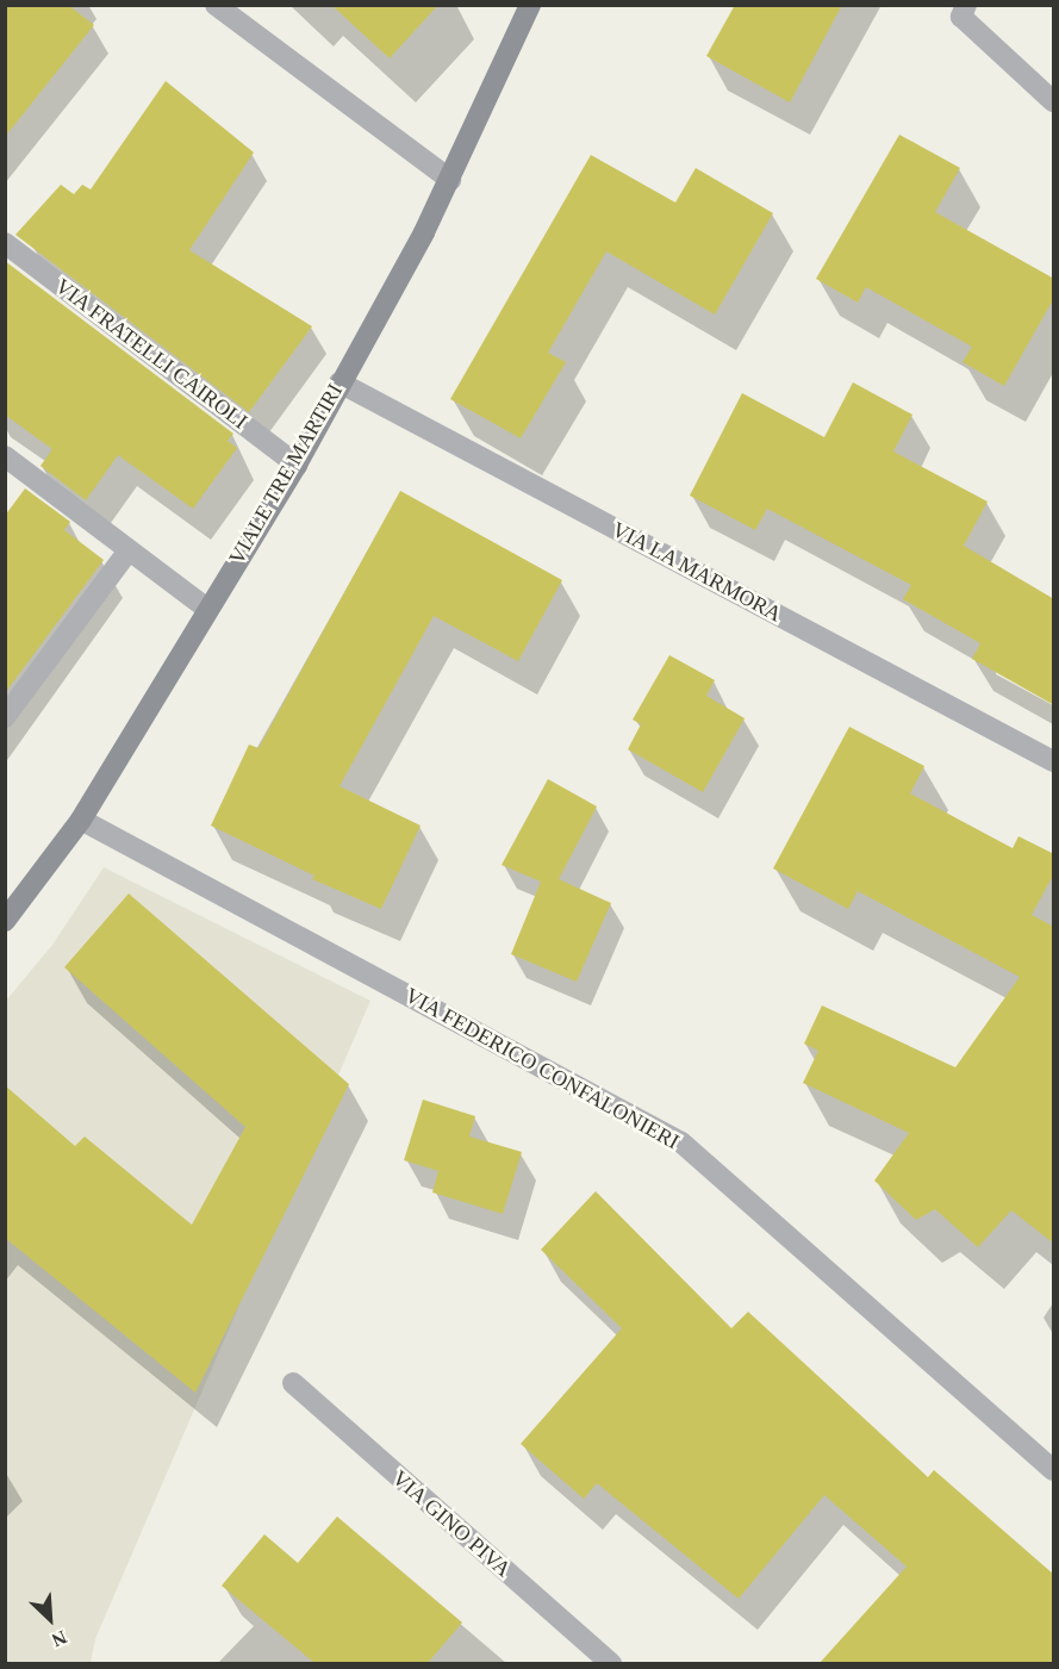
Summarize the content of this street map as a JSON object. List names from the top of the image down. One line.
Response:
{"streets":{"main road":["VIALE TRE MARTIRI"],"street":["VIA FRATELLI CAIROLI","VIA LA MARMORA","VIA FEDERICO CONFALONIERI","VIA GINO PIVA"]},"crossings":[["VIA FRATELLI CAIROLI","VIALE TRE MARTIRI"],["VIALE TRE MARTIRI","VIA LA MARMORA"],["VIALE TRE MARTIRI","VIA FEDERICO CONFALONIERI"]],"north":"bottom right"}
